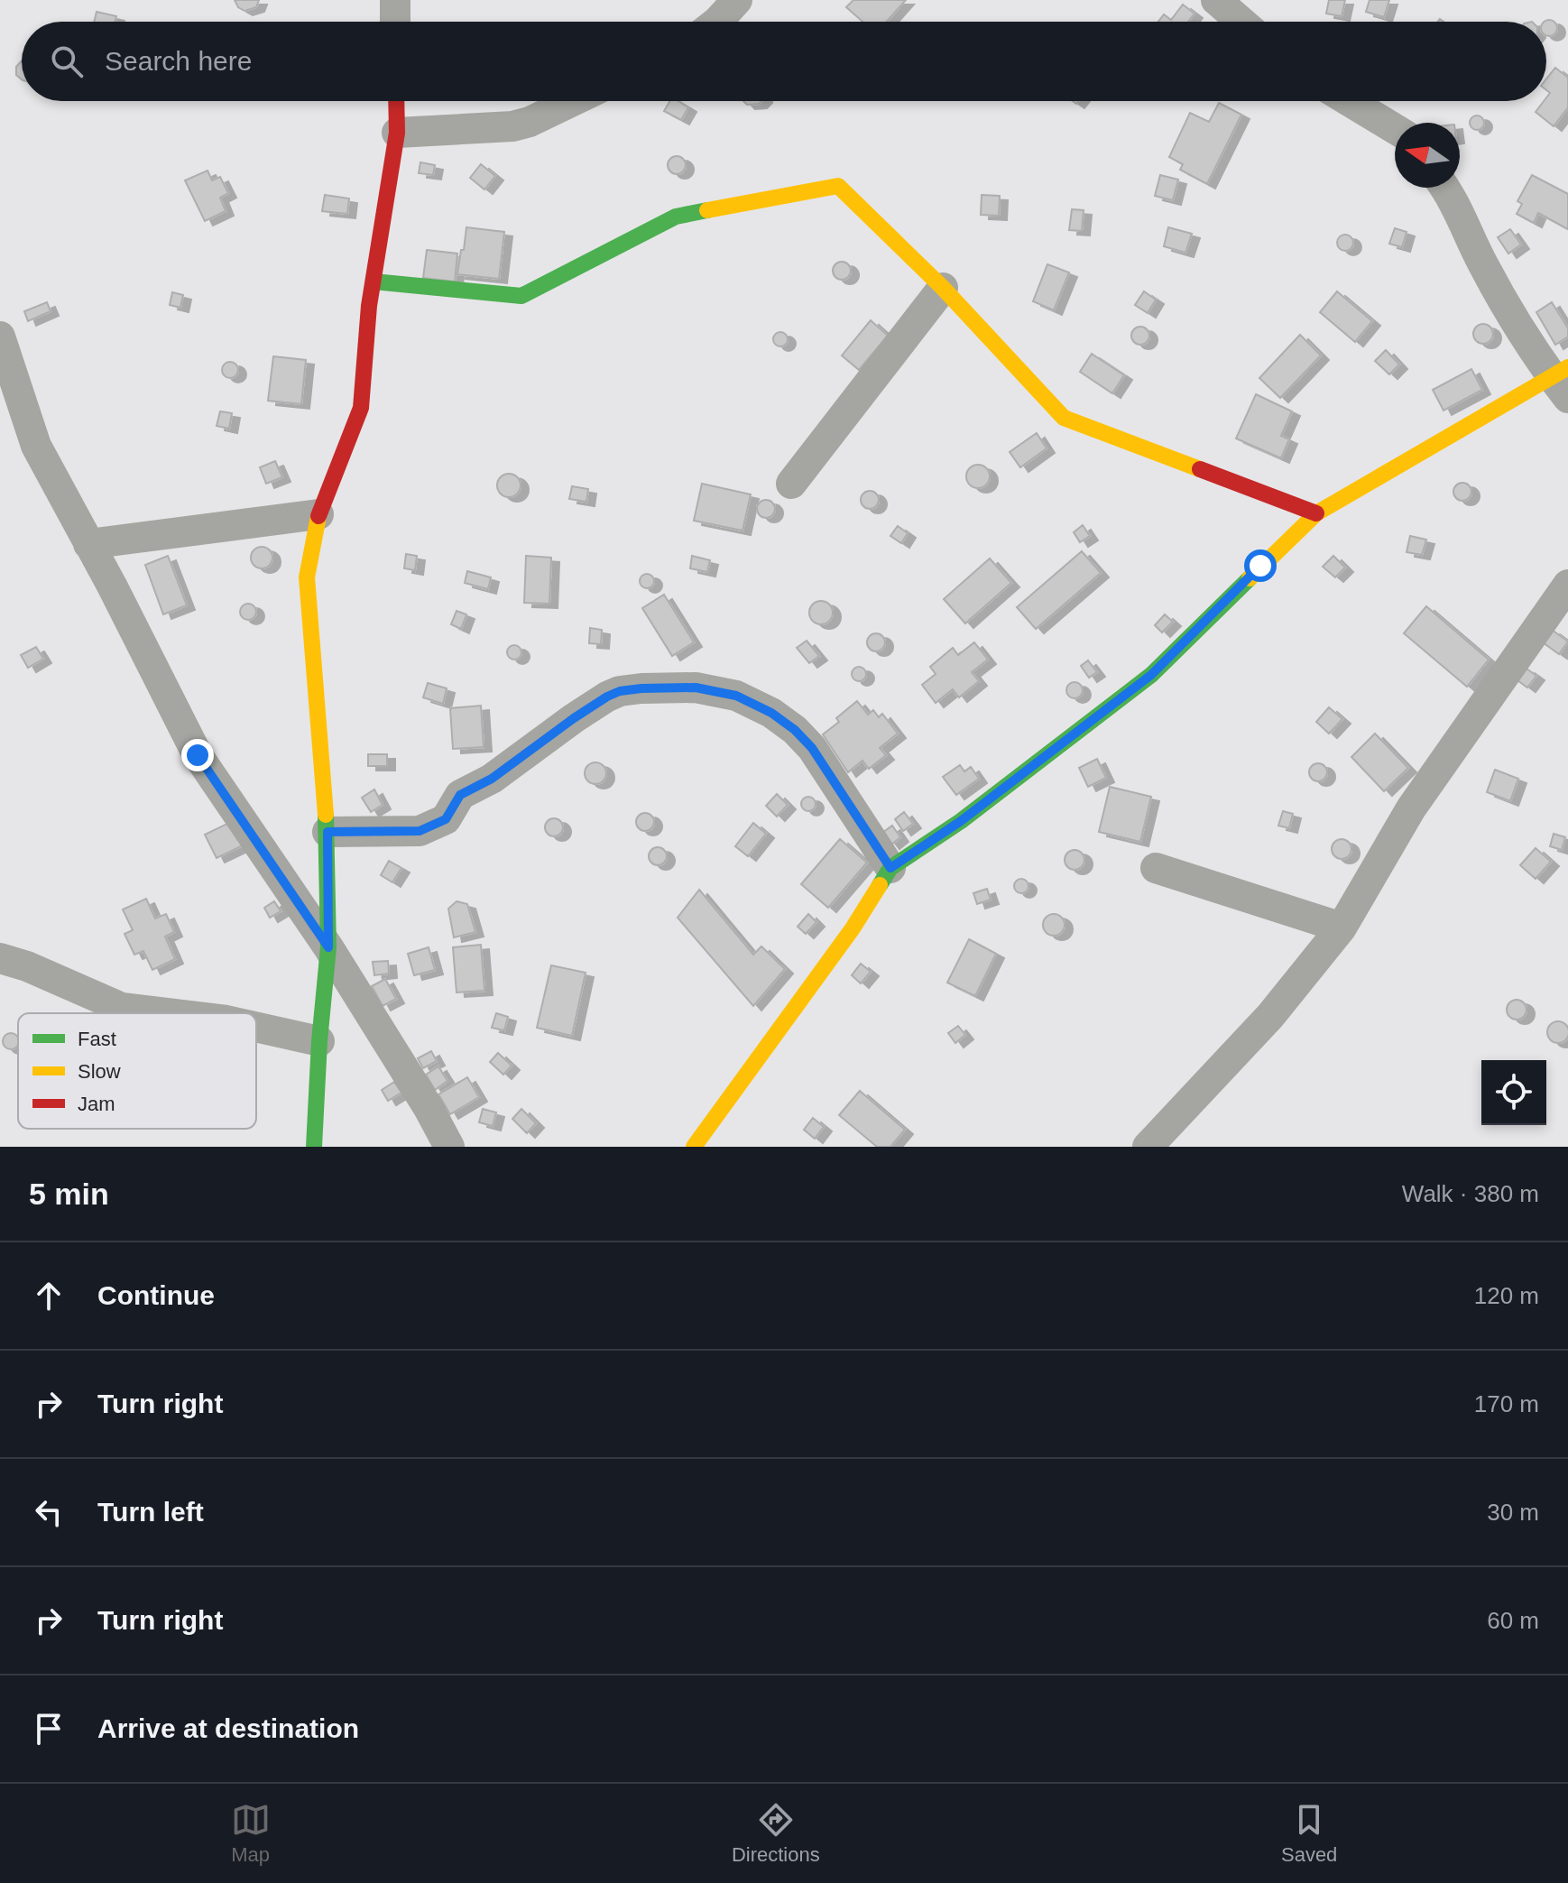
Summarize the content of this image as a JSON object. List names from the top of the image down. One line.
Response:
{"legend":["Fast","Slow","Jam"],"north":"left","page":{"search":"Search here","heading":["5 min","Walk · 380 m"],"list":[["Continue","120 m"],["Turn right","170 m"],["Turn left","30 m"],["Turn right","60 m"],"Arrive at destination"],"nav":["Map","Directions","Saved"]}}
